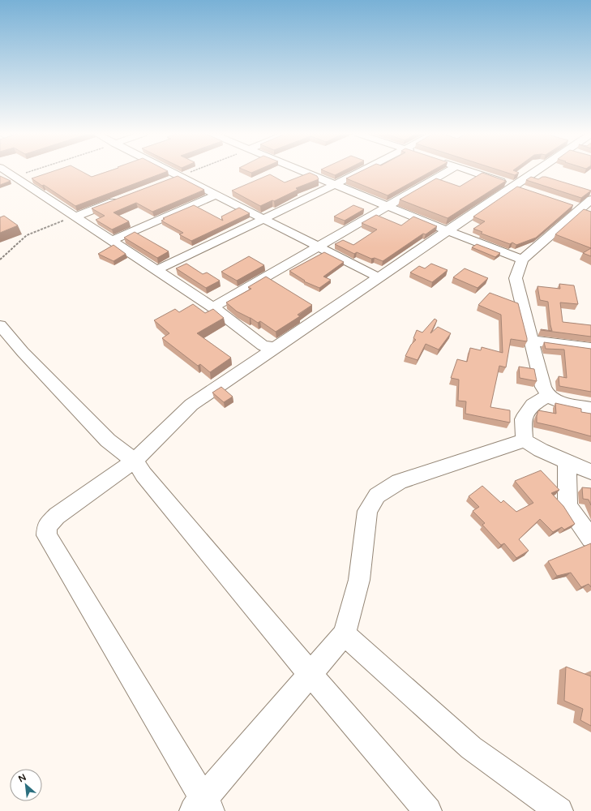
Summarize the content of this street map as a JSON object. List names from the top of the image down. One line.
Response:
{"north":"top left"}
